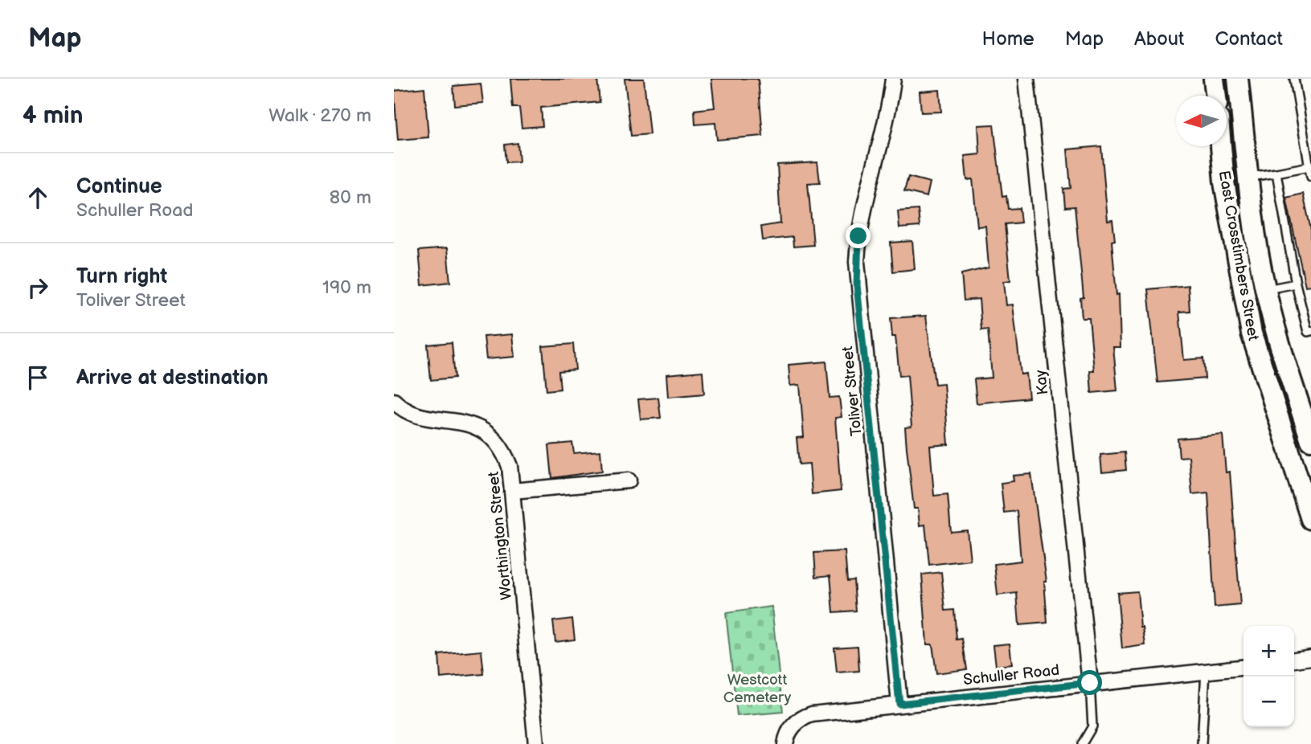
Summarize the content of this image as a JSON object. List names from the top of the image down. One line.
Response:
{"streets":{"main road":["East Crosstimbers Street"],"street":["Kay","Toliver Street","Worthington Street","Schuller Road"]},"crossings":[["Kay","Schuller Road"],["Toliver Street","Schuller Road"]],"parks":["Westcott Cemetery"],"north":"left","page":{"header":"Map","nav":["Home","Map","About","Contact"],"heading":["4 min","Walk · 270 m"],"list":[["Continue","Schuller Road","80 m"],["Turn right","Toliver Street","190 m"],"Arrive at destination"],"map_buttons":["+","−"]}}
